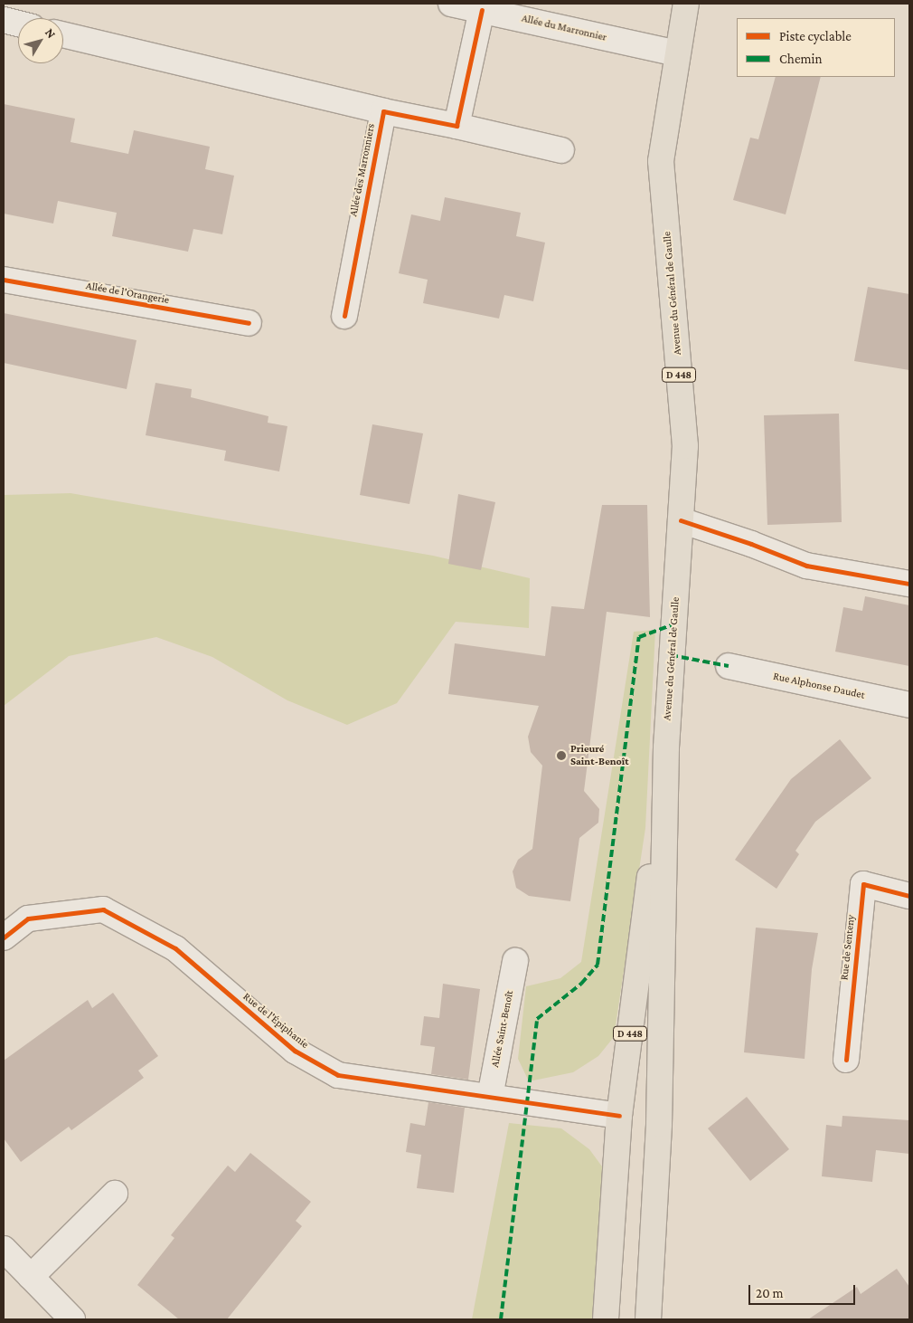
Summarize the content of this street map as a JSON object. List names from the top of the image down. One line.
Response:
{"streets":{"main road":["Avenue du Général de Gaulle","D 448"],"street":["Allée du Marronnier","Allée des Marronniers","Allée de l'Orangerie","Rue Alphonse Daudet","Rue de Senteny","Rue de l'Épiphanie","Allée Saint-Benoît"]},"crossings":[["Allée du Marronnier","Avenue du Général de Gaulle"],["Avenue du Général de Gaulle","D 448"],["D 448","Rue de l'Épiphanie"],["Rue de l'Épiphanie","Allée Saint-Benoît"]],"places":["Prieuré Saint-Benoît"],"legend":["Piste cyclable","Chemin"],"scale_bar":"20 m","north":"top right"}
